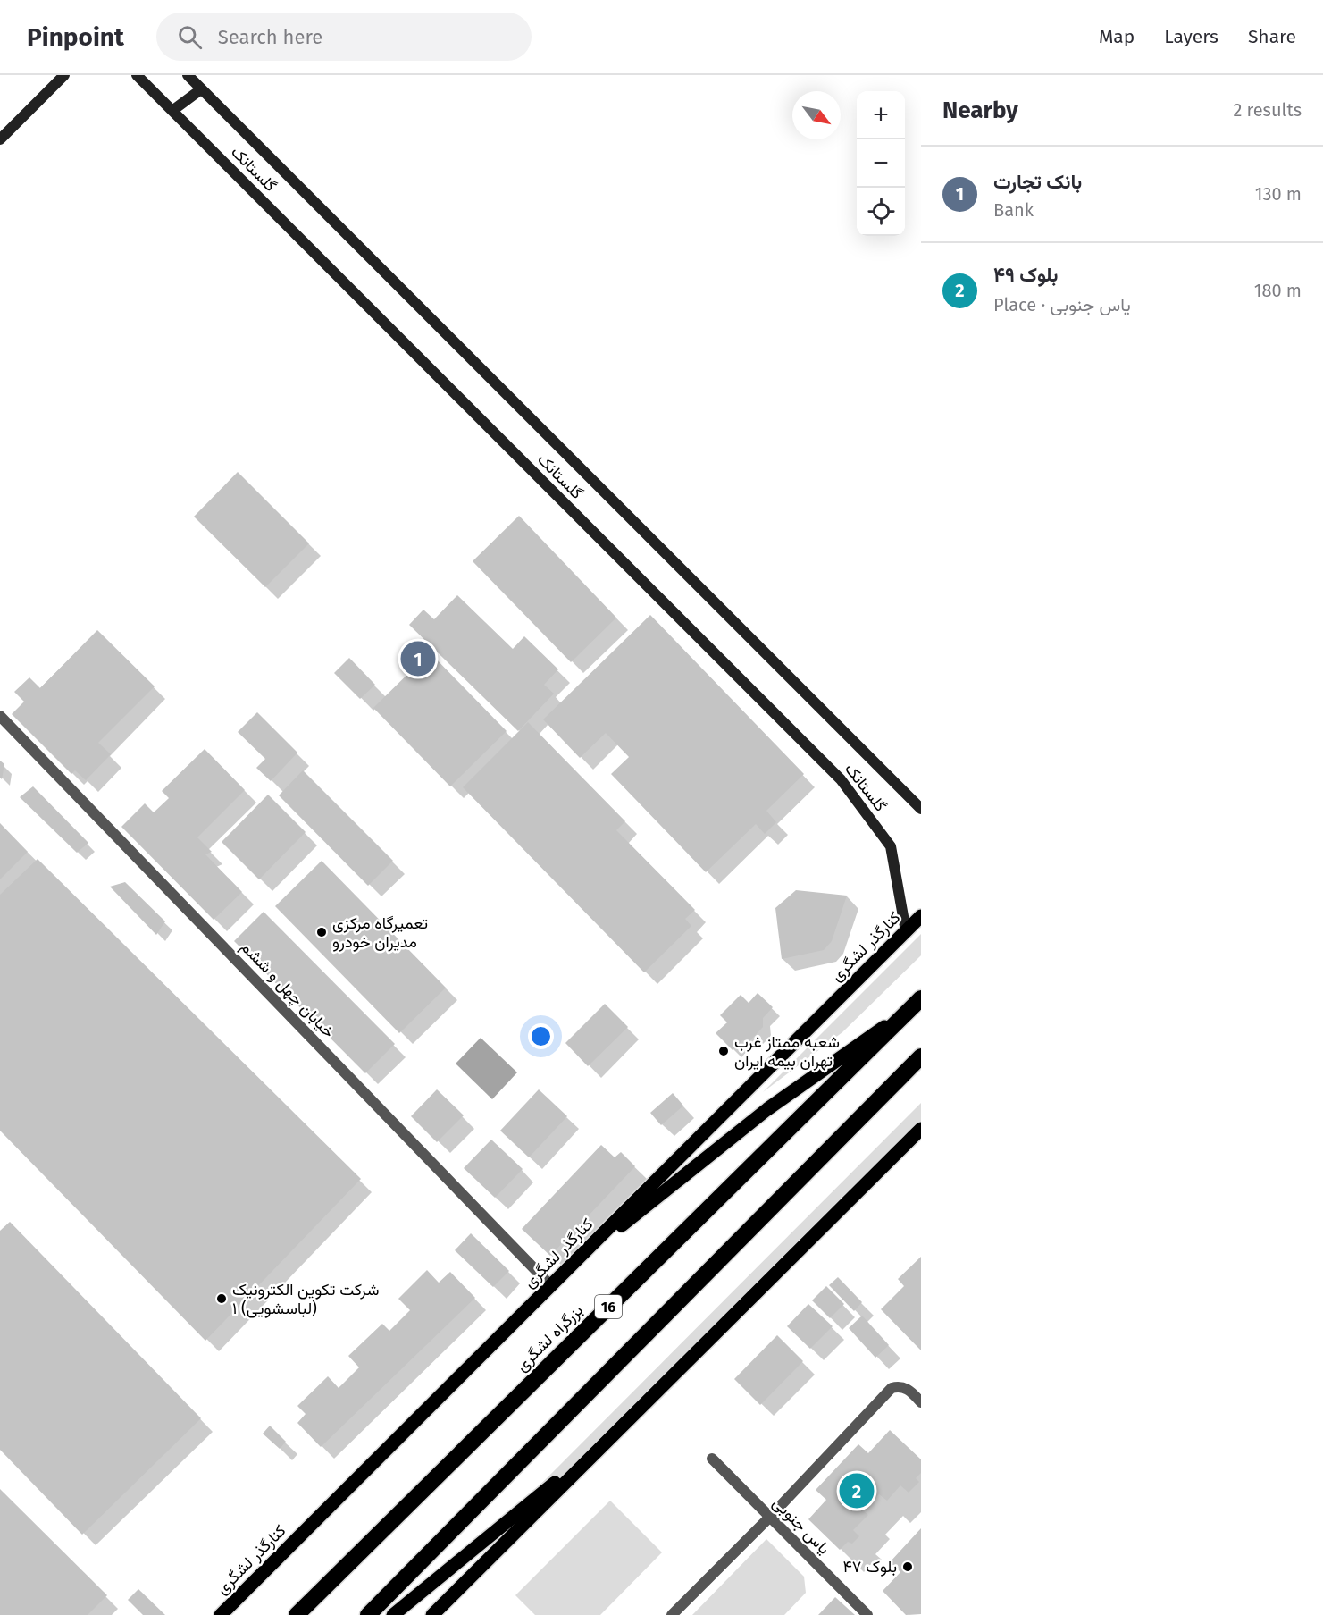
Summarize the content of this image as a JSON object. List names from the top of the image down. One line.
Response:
{"streets":{"highway":["16","بزرگراه لشگری"],"main road":["کنارگذر لشگری"],"street":["گلستانک","خیابان چهل و ششم","یاس جنوبی"]},"crossings":[["گلستانک","کنارگذر لشگری"],["کنارگذر لشگری","خیابان چهل و ششم"]],"places":["تعمیرگاه مرکزی مدیران خودرو","شعبه ممتاز غرب تهران بیمه ایران","شرکت تکوین الکترونیک ۱ (لباسشویی)","بلوک ۴۷"],"north":"bottom right","page":{"header":"Pinpoint","search":"Search here","nav":["Map","Layers","Share"],"heading":["Nearby","2 results"],"map_buttons":["+","−"],"list":[{"mark":"1","name":"بانک تجارت","note":"Bank","value":"130 m"},{"mark":"2","name":"بلوک ۴۹","note":"Place · یاس جنوبی","value":"180 m"}],"pins":["1","2"]}}
